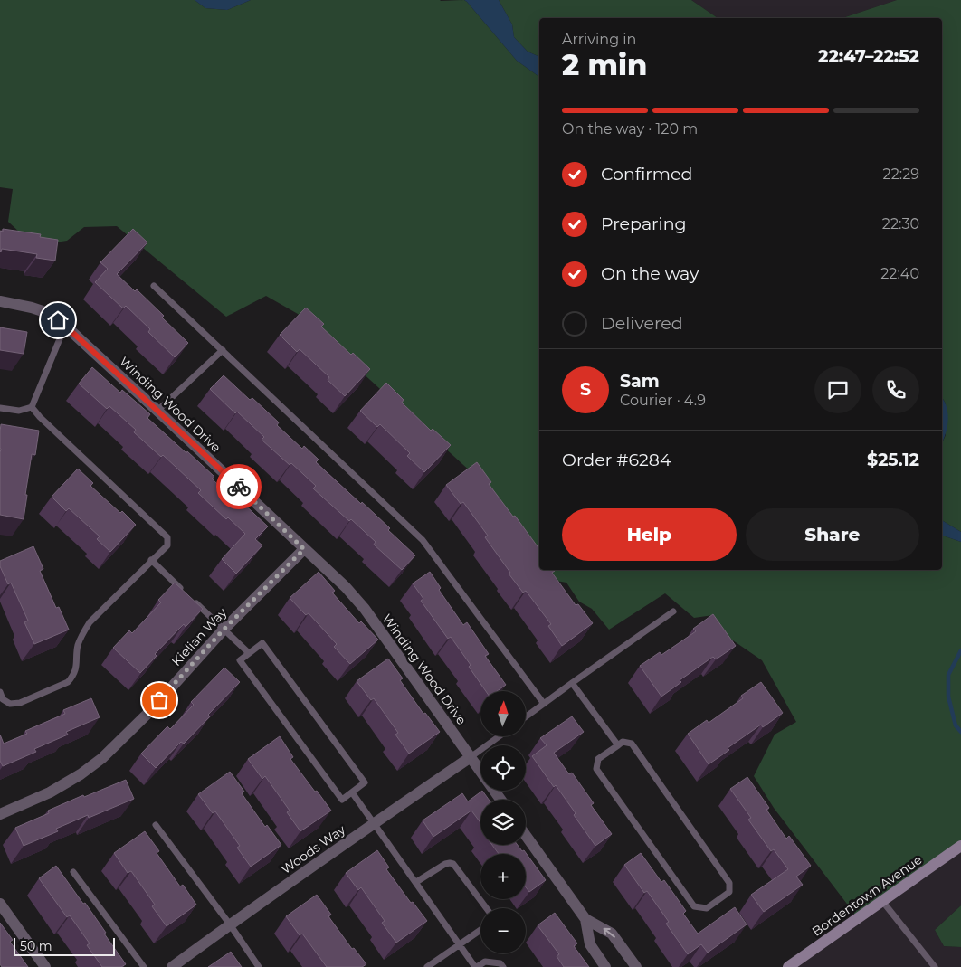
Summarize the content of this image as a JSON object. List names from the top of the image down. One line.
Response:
{"streets":{"main road":["Bordentown Avenue"],"street":["Winding Wood Drive","Kielian Way","Woods Way"]},"crossings":[["Winding Wood Drive","Kielian Way"],["Winding Wood Drive","Woods Way"]],"scale_bar":"50 m","north":"top","page":{"heading":["2 min","Arriving in","22:47–22:52"],"panel":["Sam","Courier · 4.9","Order #6284","$25.12"],"bar":"On the way · 120 m","list":[["Confirmed","22:29"],["Preparing","22:30"],["On the way","22:40"],"Delivered"],"round":"S","buttons":["Help","Share"],"map_buttons":["+","−"],"scale":"50 m"}}
